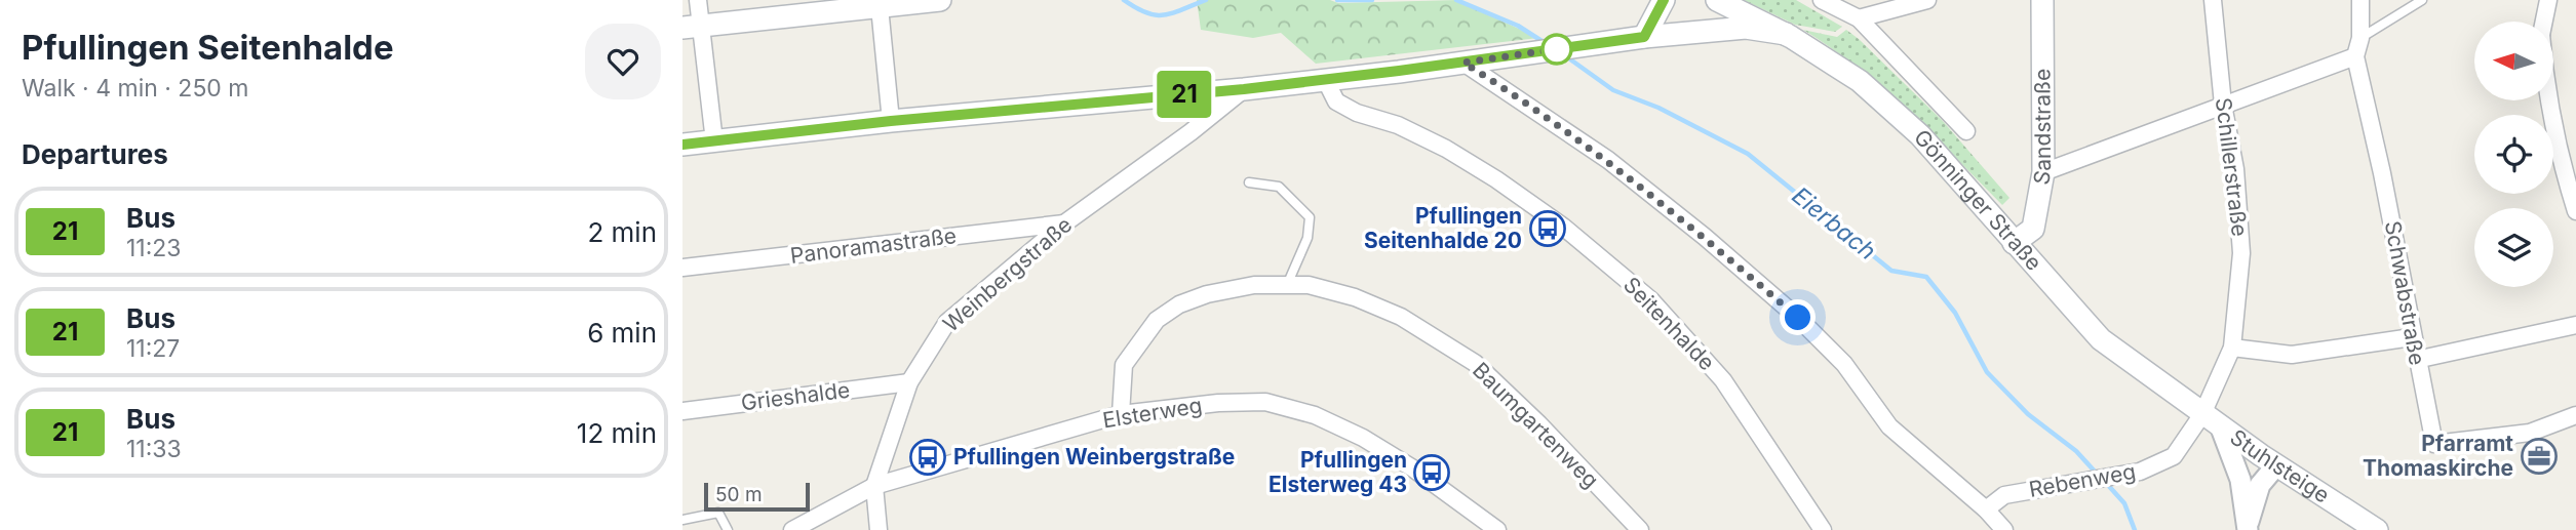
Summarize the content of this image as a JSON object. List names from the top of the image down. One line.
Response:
{"streets":{"main road":["Sandstraße","Gönninger Straße","Stuhlsteige"],"street":["Schillerstraße","Panoramastraße","Weinbergstraße","Schwabstraße","Seitenhalde","Grieshalde","Elsterweg","Baumgartenweg","Rebenweg"]},"crossings":[["Sandstraße","Gönninger Straße"],["Schillerstraße","Gönninger Straße"],["Schillerstraße","Stuhlsteige"],["Schillerstraße","Rebenweg"],["Gönninger Straße","Stuhlsteige"],["Gönninger Straße","Rebenweg"],["Panoramastraße","Weinbergstraße"],["Weinbergstraße","Grieshalde"],["Weinbergstraße","Elsterweg"],["Elsterweg","Baumgartenweg"],["Stuhlsteige","Rebenweg"]],"water":["Eierbach"],"places":{"bus stop":["Pfullingen Seitenhalde 20","Pfullingen Weinbergstraße","Pfullingen Elsterweg 43"],"office":["Pfarramt Thomaskirche"]},"lines":["bus line 21"],"scale_bar":"50 m","north":"left","page":{"heading":[["Pfullingen Seitenhalde","Walk · 4 min · 250 m"],"Departures"],"on_map":"21","list":[{"mark":"21","name":"Bus","note":"11:23","value":"2 min"},{"mark":"21","name":"Bus","note":"11:27","value":"6 min"},{"mark":"21","name":"Bus","note":"11:33","value":"12 min"}],"scale":"50 m"}}
